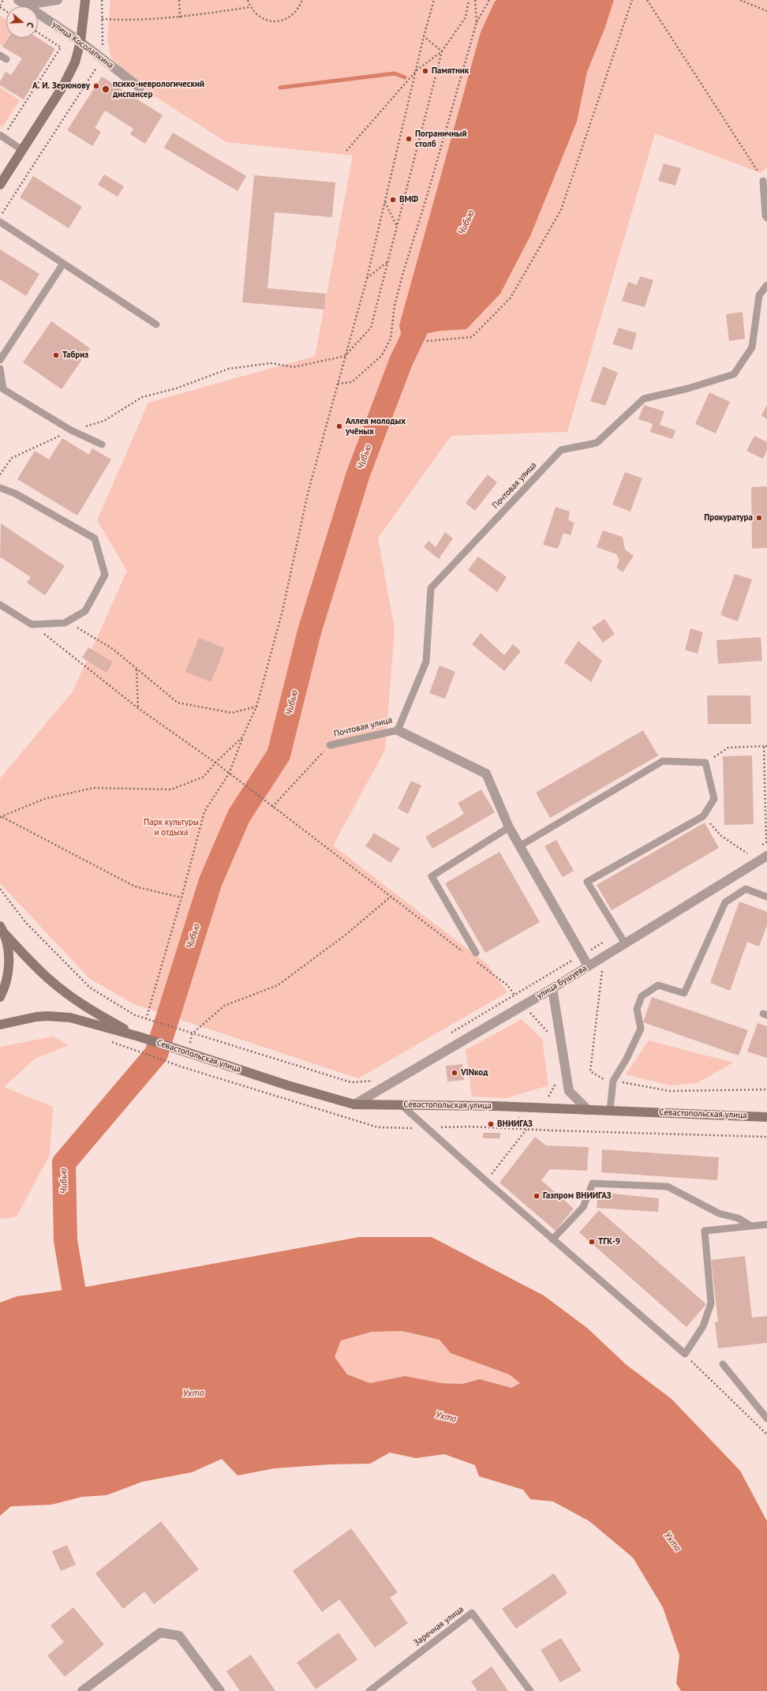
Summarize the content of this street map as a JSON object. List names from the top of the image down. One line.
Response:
{"streets":{"main road":["Севастопольская улица"],"street":["улица Косолапкина","улица Бушуева"],"lane":["Почтовая улица","Заречная улица"]},"crossings":[["улица Бушуева","Севастопольская улица"]],"water":["Чибью","Ухта"],"parks":["Парк культуры и отдыха"],"places":["Памятник","А. И. Зерюнову","психо-неврологический диспансер","Пограничный столб","ВМФ","Табриз","Аллея молодых учёных","Прокуратура","VINкод","ВНИИГАЗ","Газпром ВНИИГАЗ","ТГК-9"],"north":"right"}
